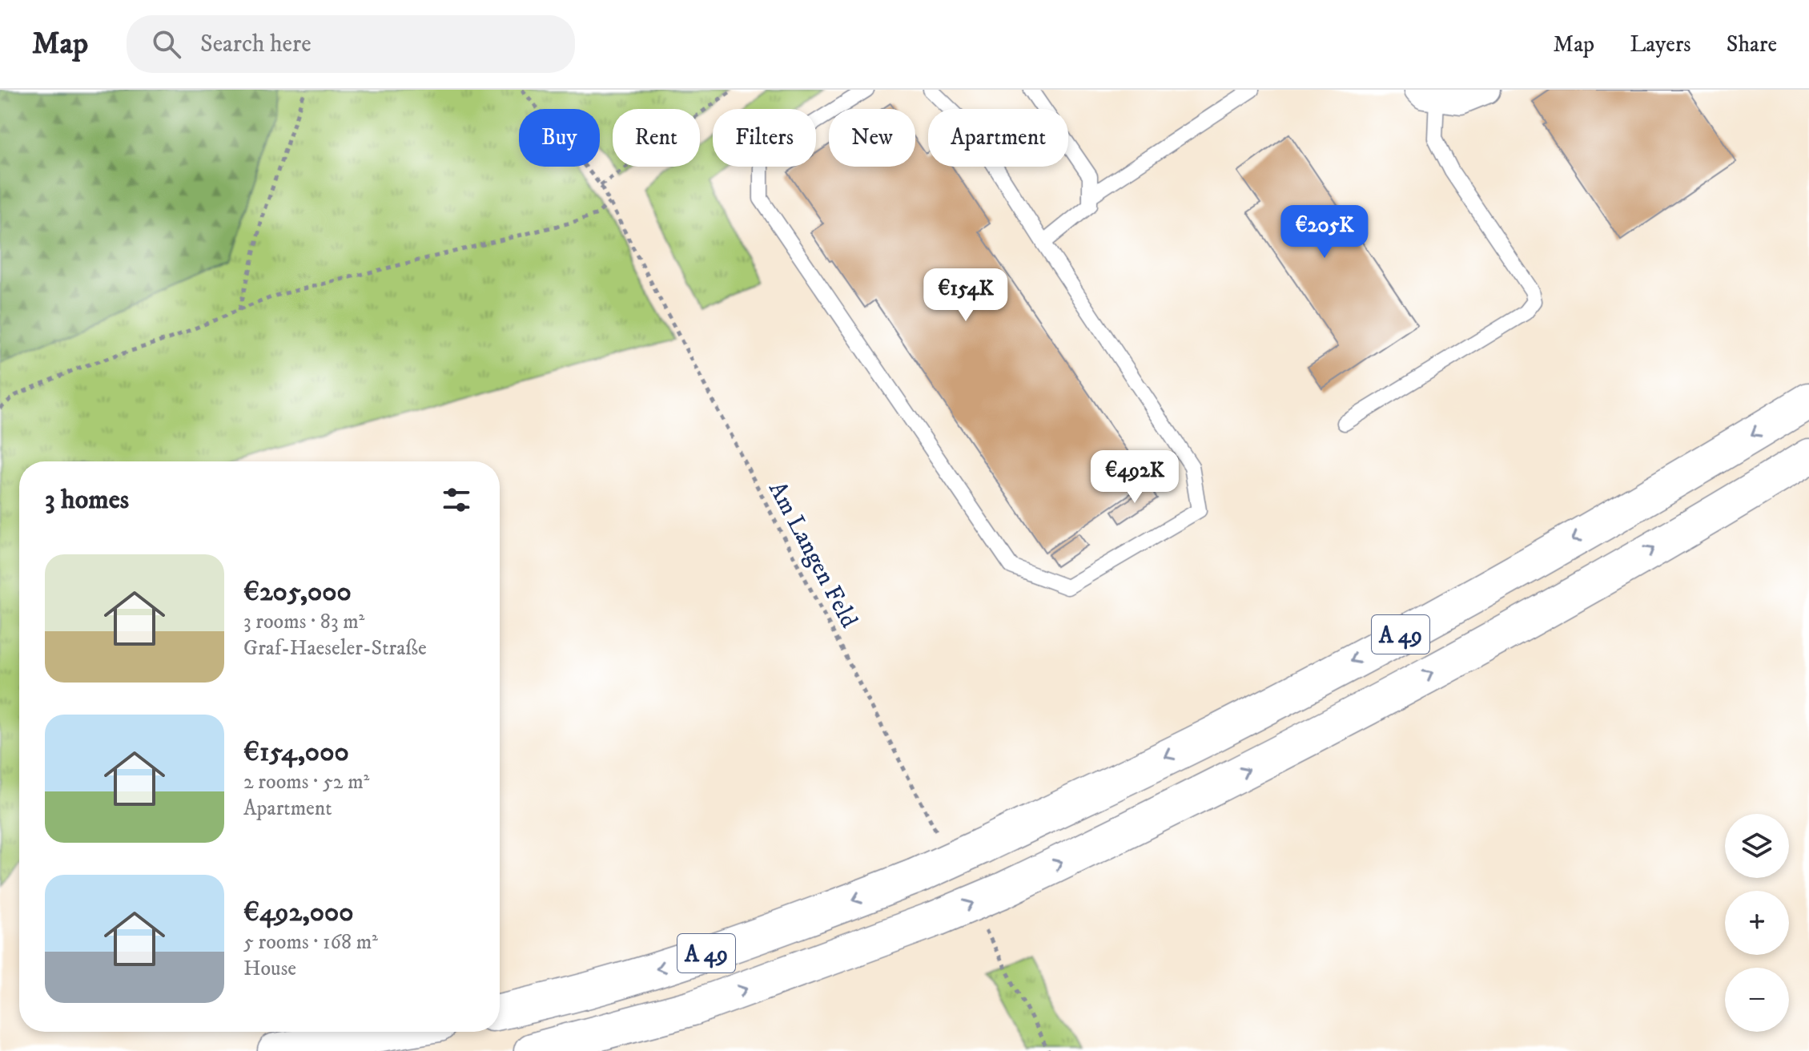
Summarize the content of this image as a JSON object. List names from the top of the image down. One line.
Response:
{"streets":{"highway":["A 49"],"path":["Am Langen Feld"]},"page":{"header":"Map","search":"Search here","nav":["Map","Layers","Share"],"chip":["Buy","Rent","Filters","New","Apartment"],"price":["€205K","€154K","€492K"],"heading":"3 homes","list":[{"name":"€205,000","note":"3 rooms · 83 m² · Graf-Haeseler-Straße"},{"name":"€154,000","note":"2 rooms · 52 m² · Apartment"},{"name":"€492,000","note":"5 rooms · 168 m² · House"}],"map_buttons":["+","−"]}}
